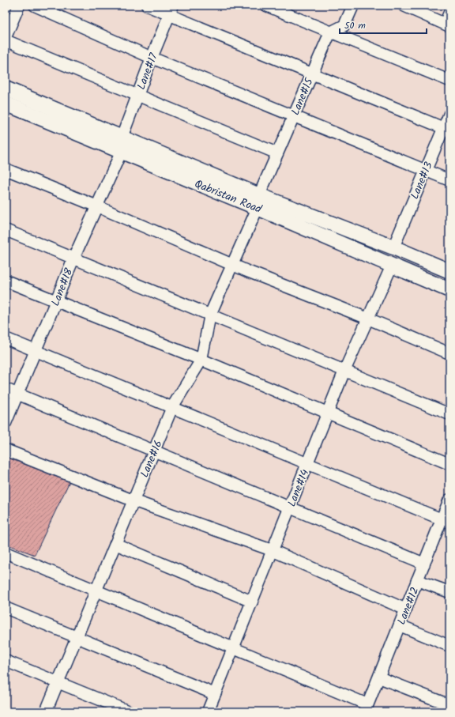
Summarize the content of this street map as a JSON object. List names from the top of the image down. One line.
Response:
{"streets":{"street":["Lane#17","Lane#15","Lane#13","Qabristan Road","Lane#18","Lane#16","Lane#14","Lane#12"]},"crossings":[["Lane#17","Qabristan Road"],["Lane#15","Qabristan Road"],["Lane#15","Lane#16"],["Lane#13","Qabristan Road"],["Qabristan Road","Lane#18"],["Qabristan Road","Lane#16"],["Qabristan Road","Lane#14"]],"scale_bar":"50 m"}
